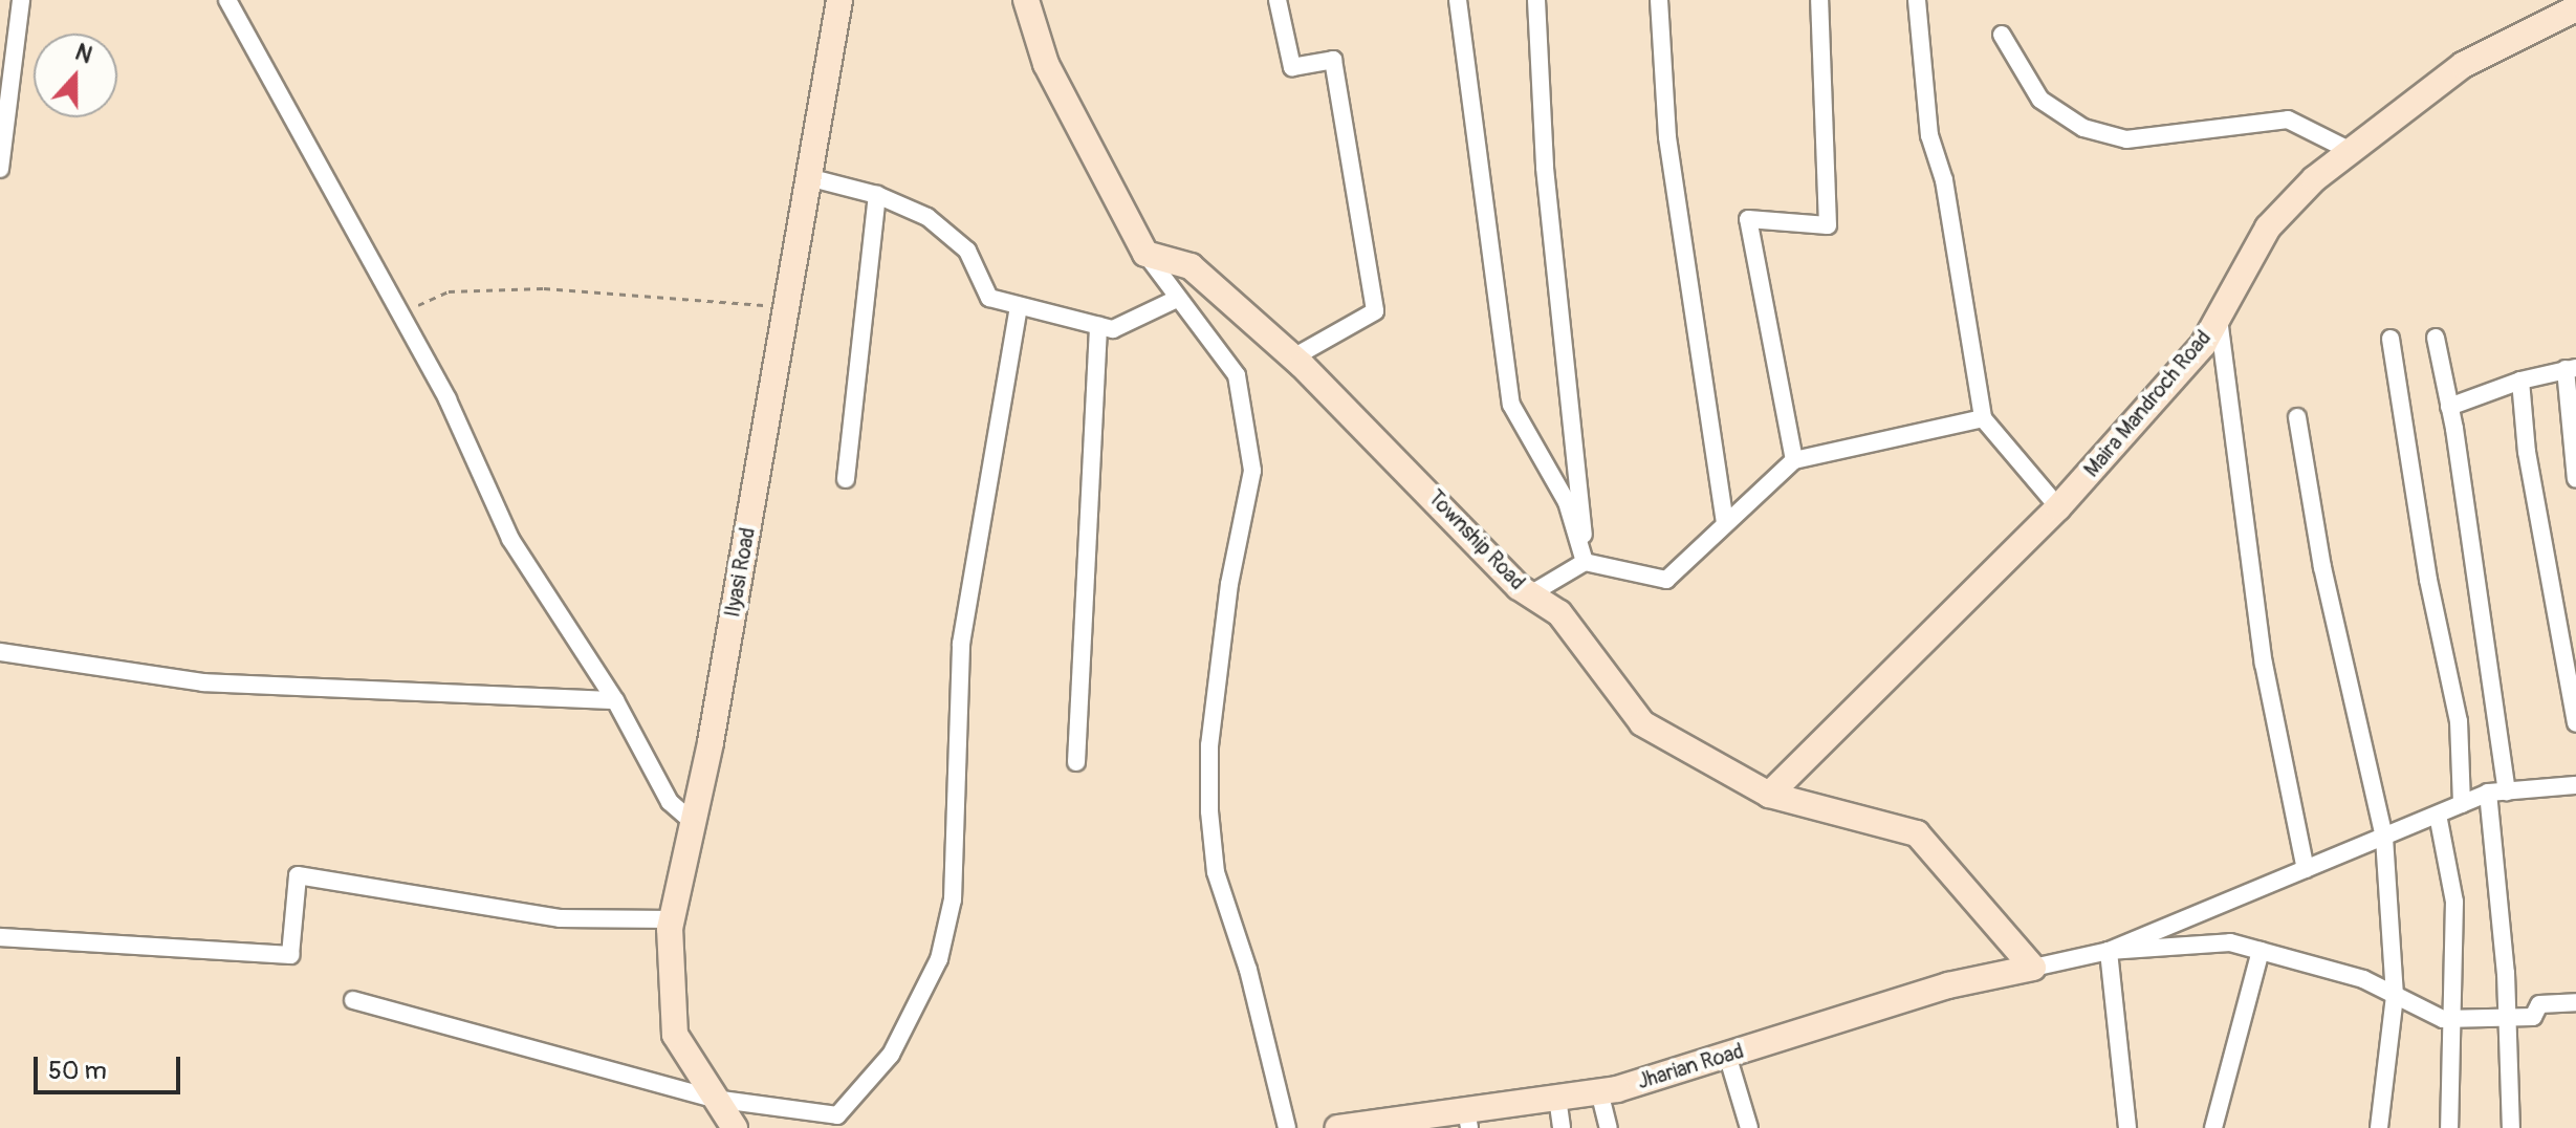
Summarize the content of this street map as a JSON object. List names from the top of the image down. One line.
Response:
{"streets":{"street":["Maira Mandroch Road","Township Road","Ilyasi Road","Jharian Road"]},"crossings":[["Maira Mandroch Road","Township Road"],["Township Road","Jharian Road"]],"scale_bar":"50 m","north":"top"}
